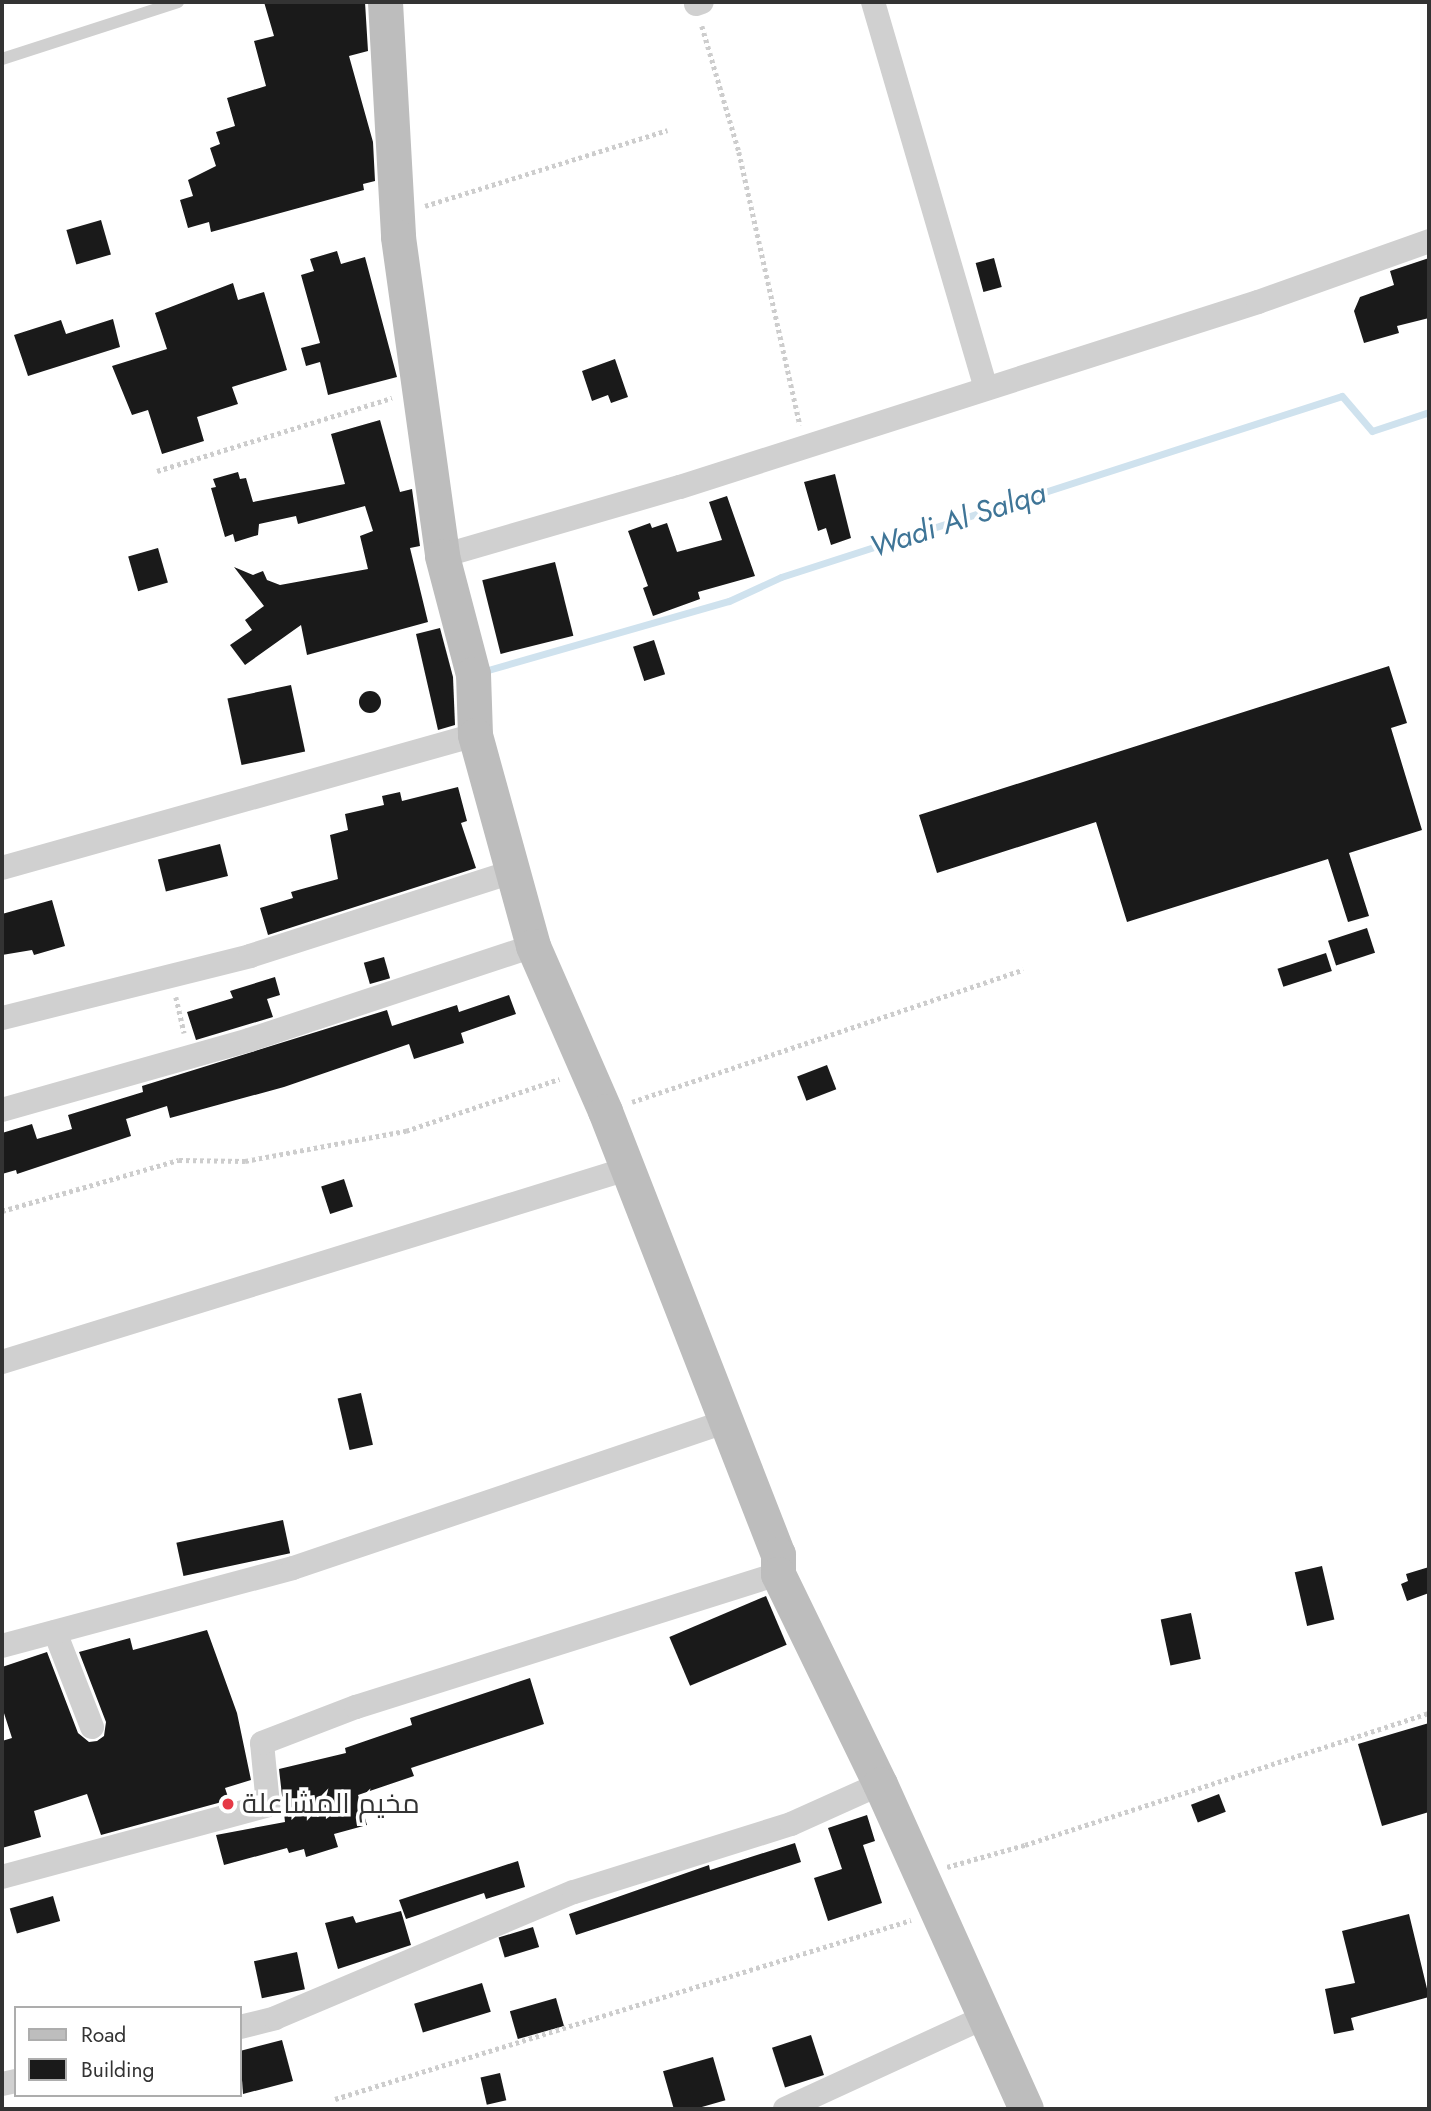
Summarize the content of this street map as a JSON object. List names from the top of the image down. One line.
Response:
{"water":["Wadi Al Salqa"],"places":["مخيم المشاعلة"],"legend":["Road","Building"]}
